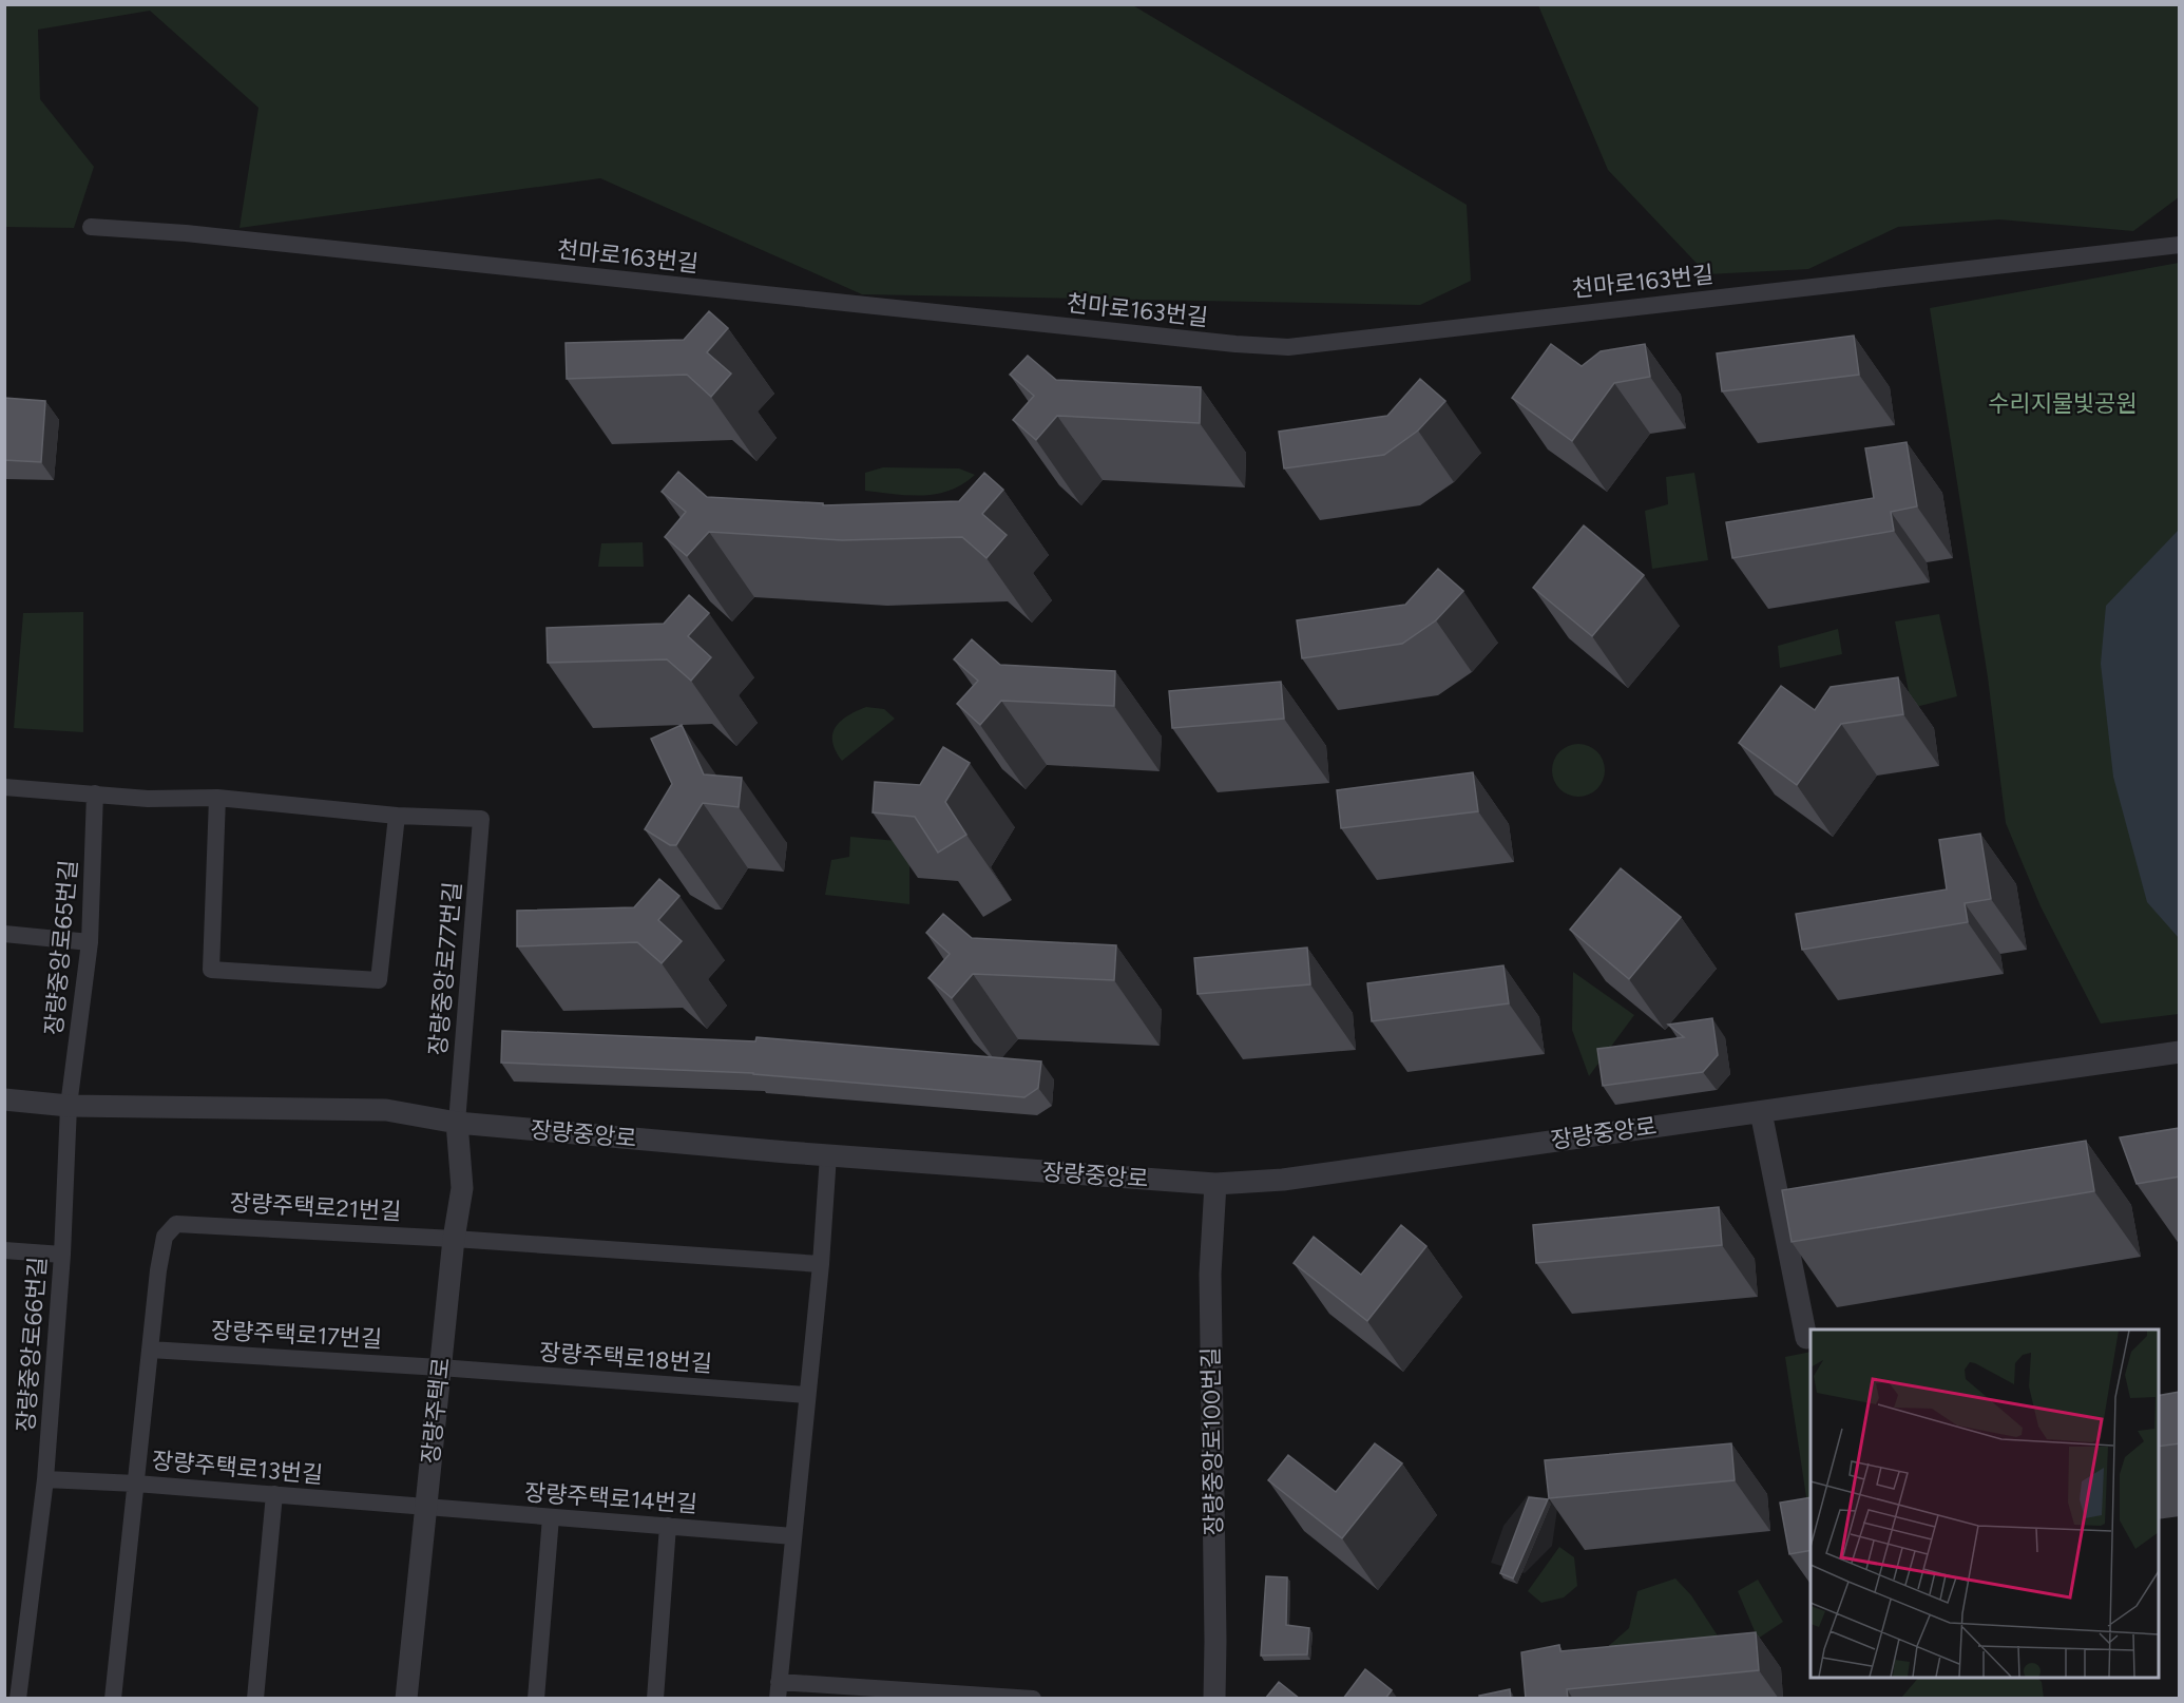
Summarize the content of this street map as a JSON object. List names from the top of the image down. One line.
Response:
{"streets":{"street":["천마로163번길","장량중앙로65번길","장량중앙로77번길","장량중앙로","장량주택로21번길","장량주택로17번길","장량중앙로66번길","장량주택로18번길","장량주택로","장량중앙로100번길","장량주택로13번길","장량주택로14번길"]},"crossings":[["장량중앙로65번길","장량중앙로"],["장량중앙로65번길","장량중앙로66번길"],["장량중앙로77번길","장량중앙로"],["장량중앙로77번길","장량주택로"],["장량중앙로","장량중앙로66번길"],["장량중앙로","장량주택로"],["장량중앙로","장량중앙로100번길"],["장량주택로21번길","장량주택로17번길"],["장량주택로21번길","장량주택로"],["장량주택로17번길","장량주택로18번길"],["장량주택로17번길","장량주택로"],["장량중앙로66번길","장량주택로13번길"],["장량주택로18번길","장량주택로"],["장량주택로","장량주택로13번길"],["장량주택로","장량주택로14번길"],["장량주택로13번길","장량주택로14번길"]],"parks":["수리지물빛공원"]}
